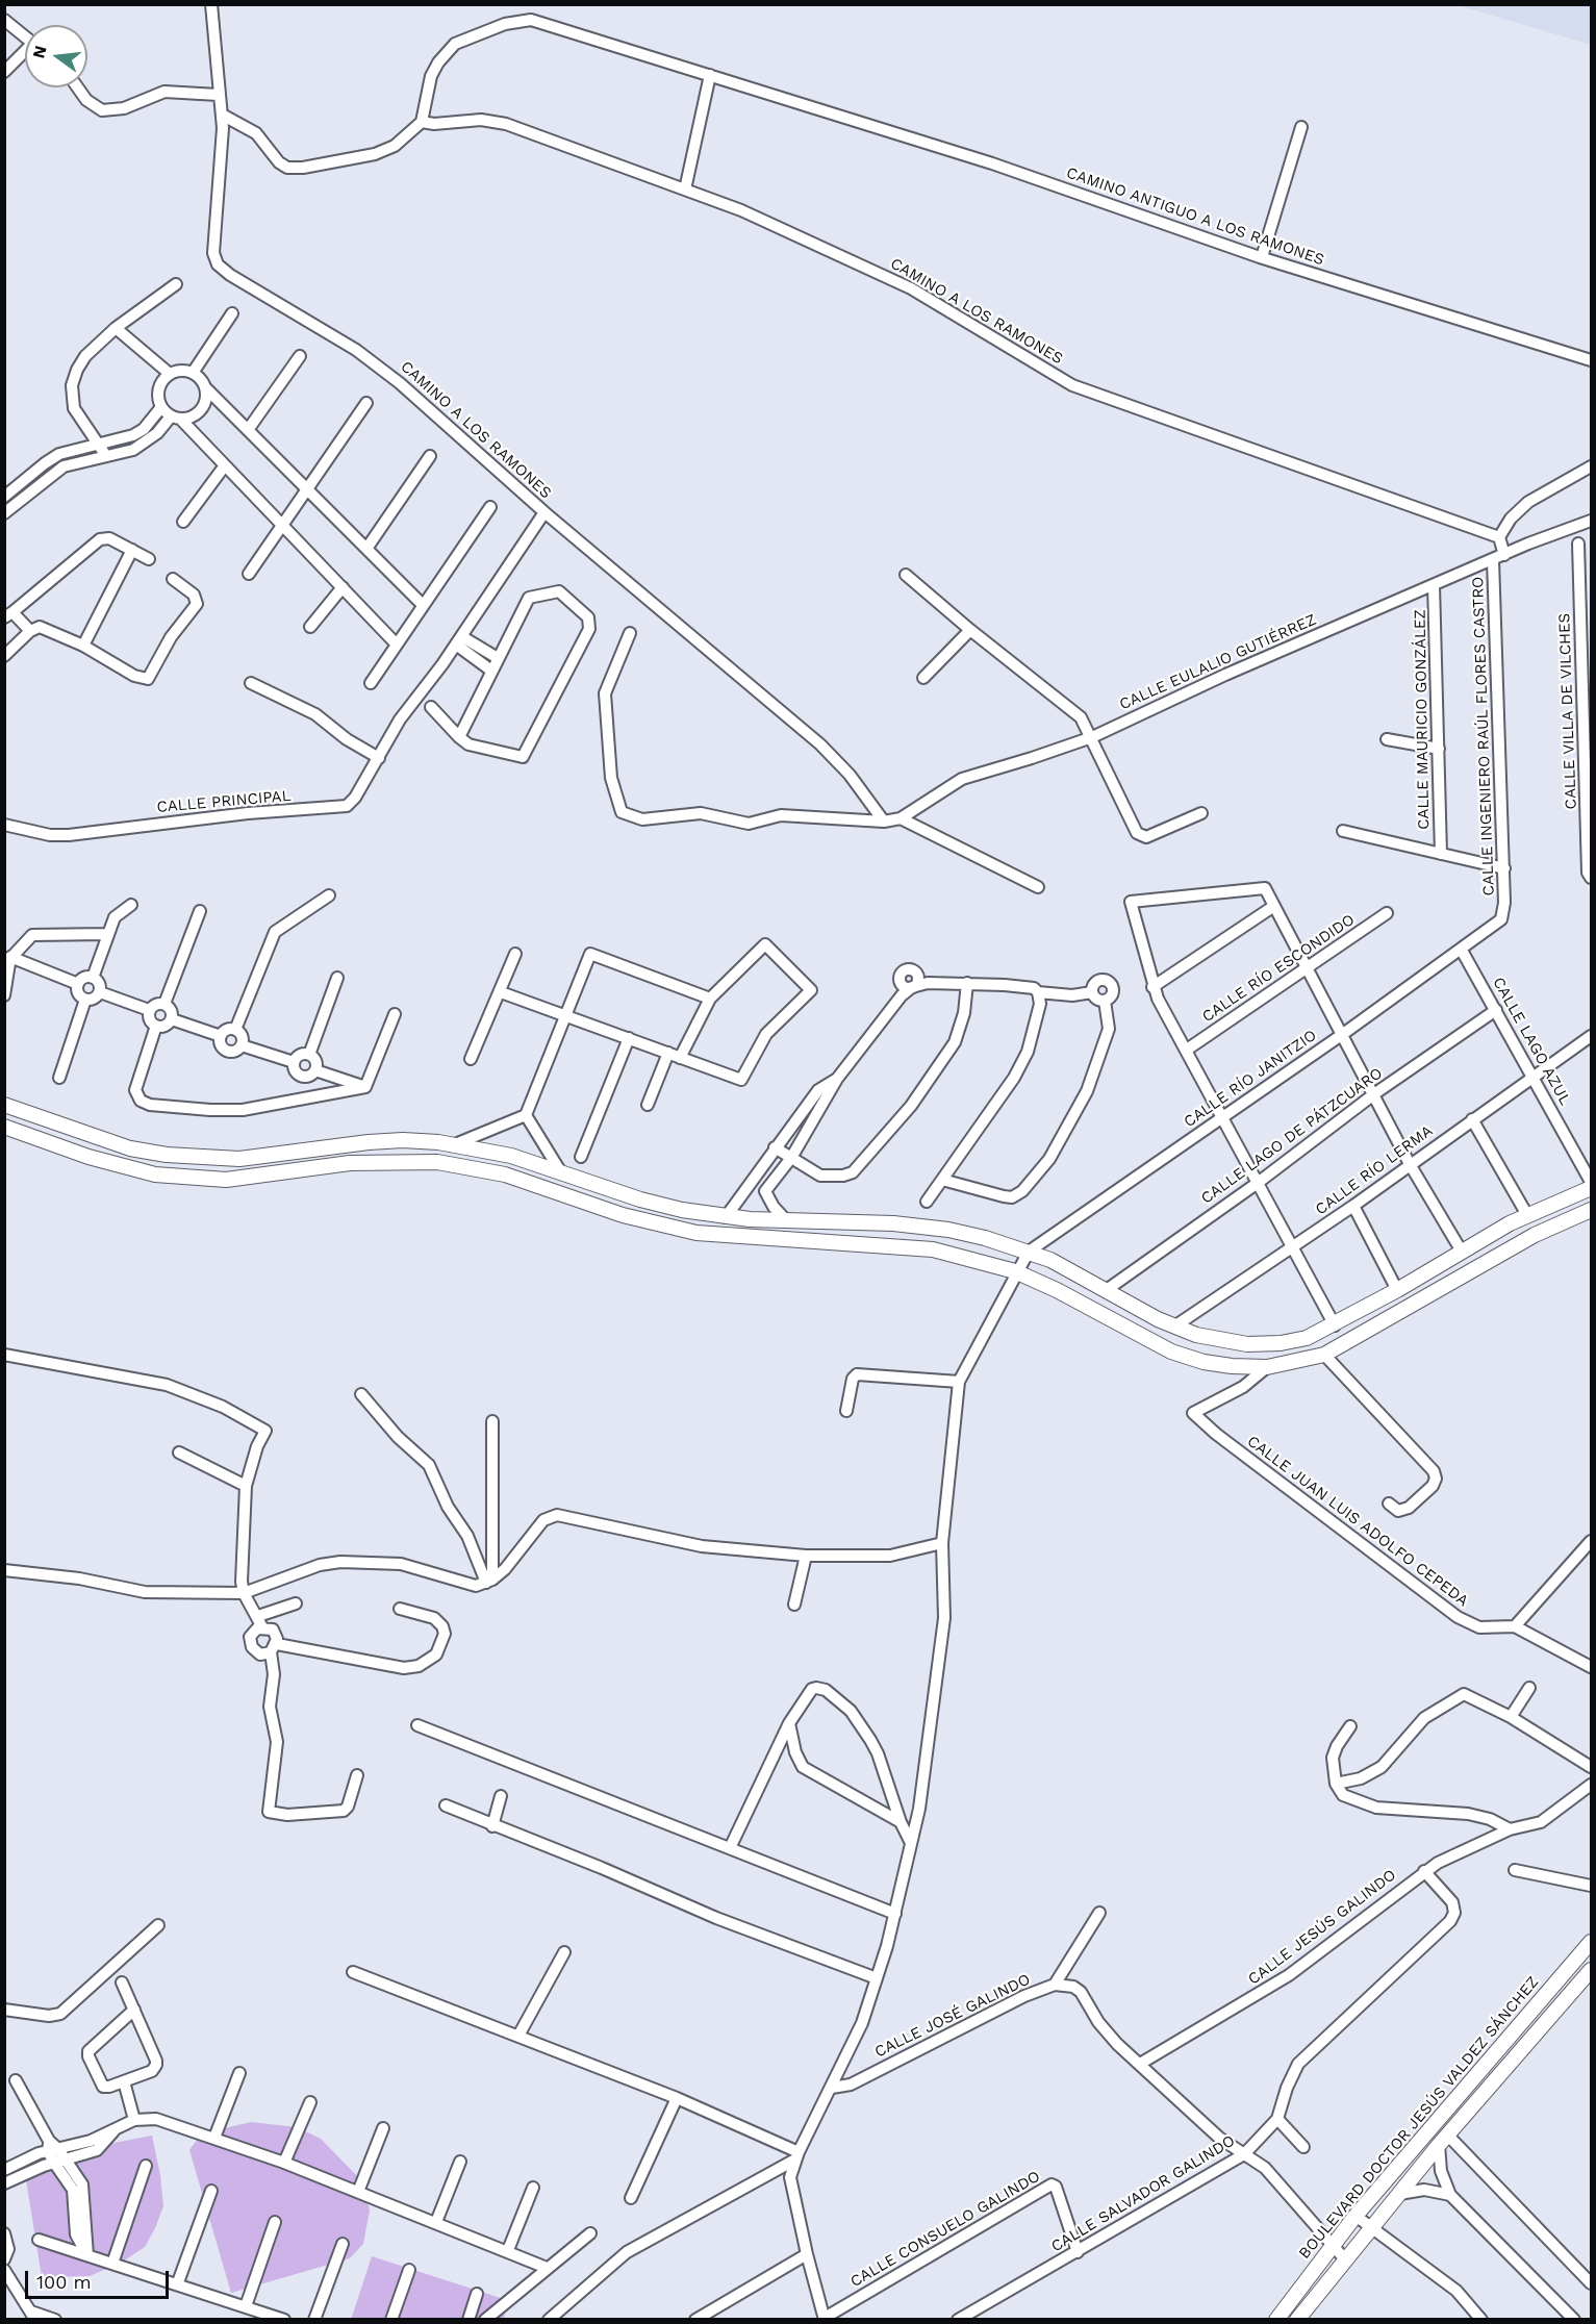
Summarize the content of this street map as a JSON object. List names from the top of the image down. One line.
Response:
{"streets":{"main road":["BOULEVARD DOCTOR JESÚS VALDEZ SÁNCHEZ"],"street":["CAMINO ANTIGUO A LOS RAMONES","CAMINO A LOS RAMONES","CALLE EULALIO GUTIÉRREZ","CALLE VILLA DE VILCHES","CALLE MAURICIO GONZÁLEZ","CALLE INGENIERO RAÚL FLORES CASTRO","CALLE PRINCIPAL","CALLE RÍO ESCONDIDO","CALLE LAGO AZUL","CALLE RÍO JANITZIO","CALLE LAGO DE PÁTZCUARO","CALLE RÍO LERMA","CALLE JUAN LUIS ADOLFO CEPEDA","CALLE JESÚS GALINDO","CALLE JOSÉ GALINDO","CALLE SALVADOR GALINDO","CALLE CONSUELO GALINDO"]},"crossings":[["CAMINO ANTIGUO A LOS RAMONES","CAMINO A LOS RAMONES"],["CAMINO A LOS RAMONES","CALLE PRINCIPAL"],["CALLE EULALIO GUTIÉRREZ","CALLE MAURICIO GONZÁLEZ"],["CALLE INGENIERO RAÚL FLORES CASTRO","CALLE RÍO JANITZIO"],["CALLE LAGO AZUL","CALLE RÍO JANITZIO"],["CALLE LAGO AZUL","CALLE LAGO DE PÁTZCUARO"],["CALLE LAGO AZUL","CALLE RÍO LERMA"],["CALLE JESÚS GALINDO","CALLE JOSÉ GALINDO"],["CALLE JESÚS GALINDO","CALLE SALVADOR GALINDO"],["CALLE JOSÉ GALINDO","BOULEVARD DOCTOR JESÚS VALDEZ SÁNCHEZ"],["CALLE JOSÉ GALINDO","CALLE SALVADOR GALINDO"],["CALLE SALVADOR GALINDO","CALLE CONSUELO GALINDO"]],"scale_bar":"100 m","north":"left"}
